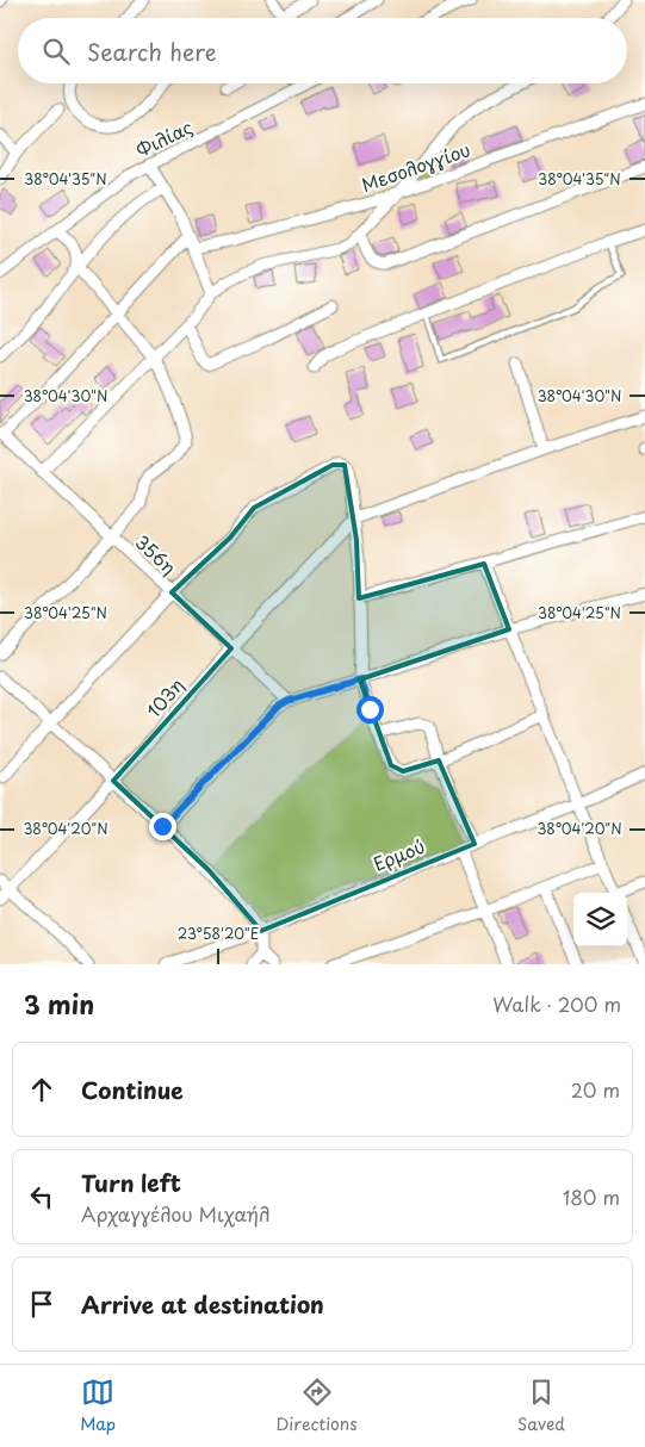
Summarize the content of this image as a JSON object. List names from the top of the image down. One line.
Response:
{"streets":{"street":["Φιλίας","Μεσολογγίου","356η","103η","Ερμού"]},"crossings":[["356η","103η"]],"page":{"search":"Search here","heading":["3 min","Walk · 200 m"],"list":[["Continue","20 m"],["Turn left","Αρχαγγέλου Μιχαήλ","180 m"],"Arrive at destination"],"nav":["Map","Directions","Saved"]},"coordinates":["38°04'35\"N","38°04'30\"N","38°04'25\"N","38°04'20\"N","23°58'20\"E"]}
